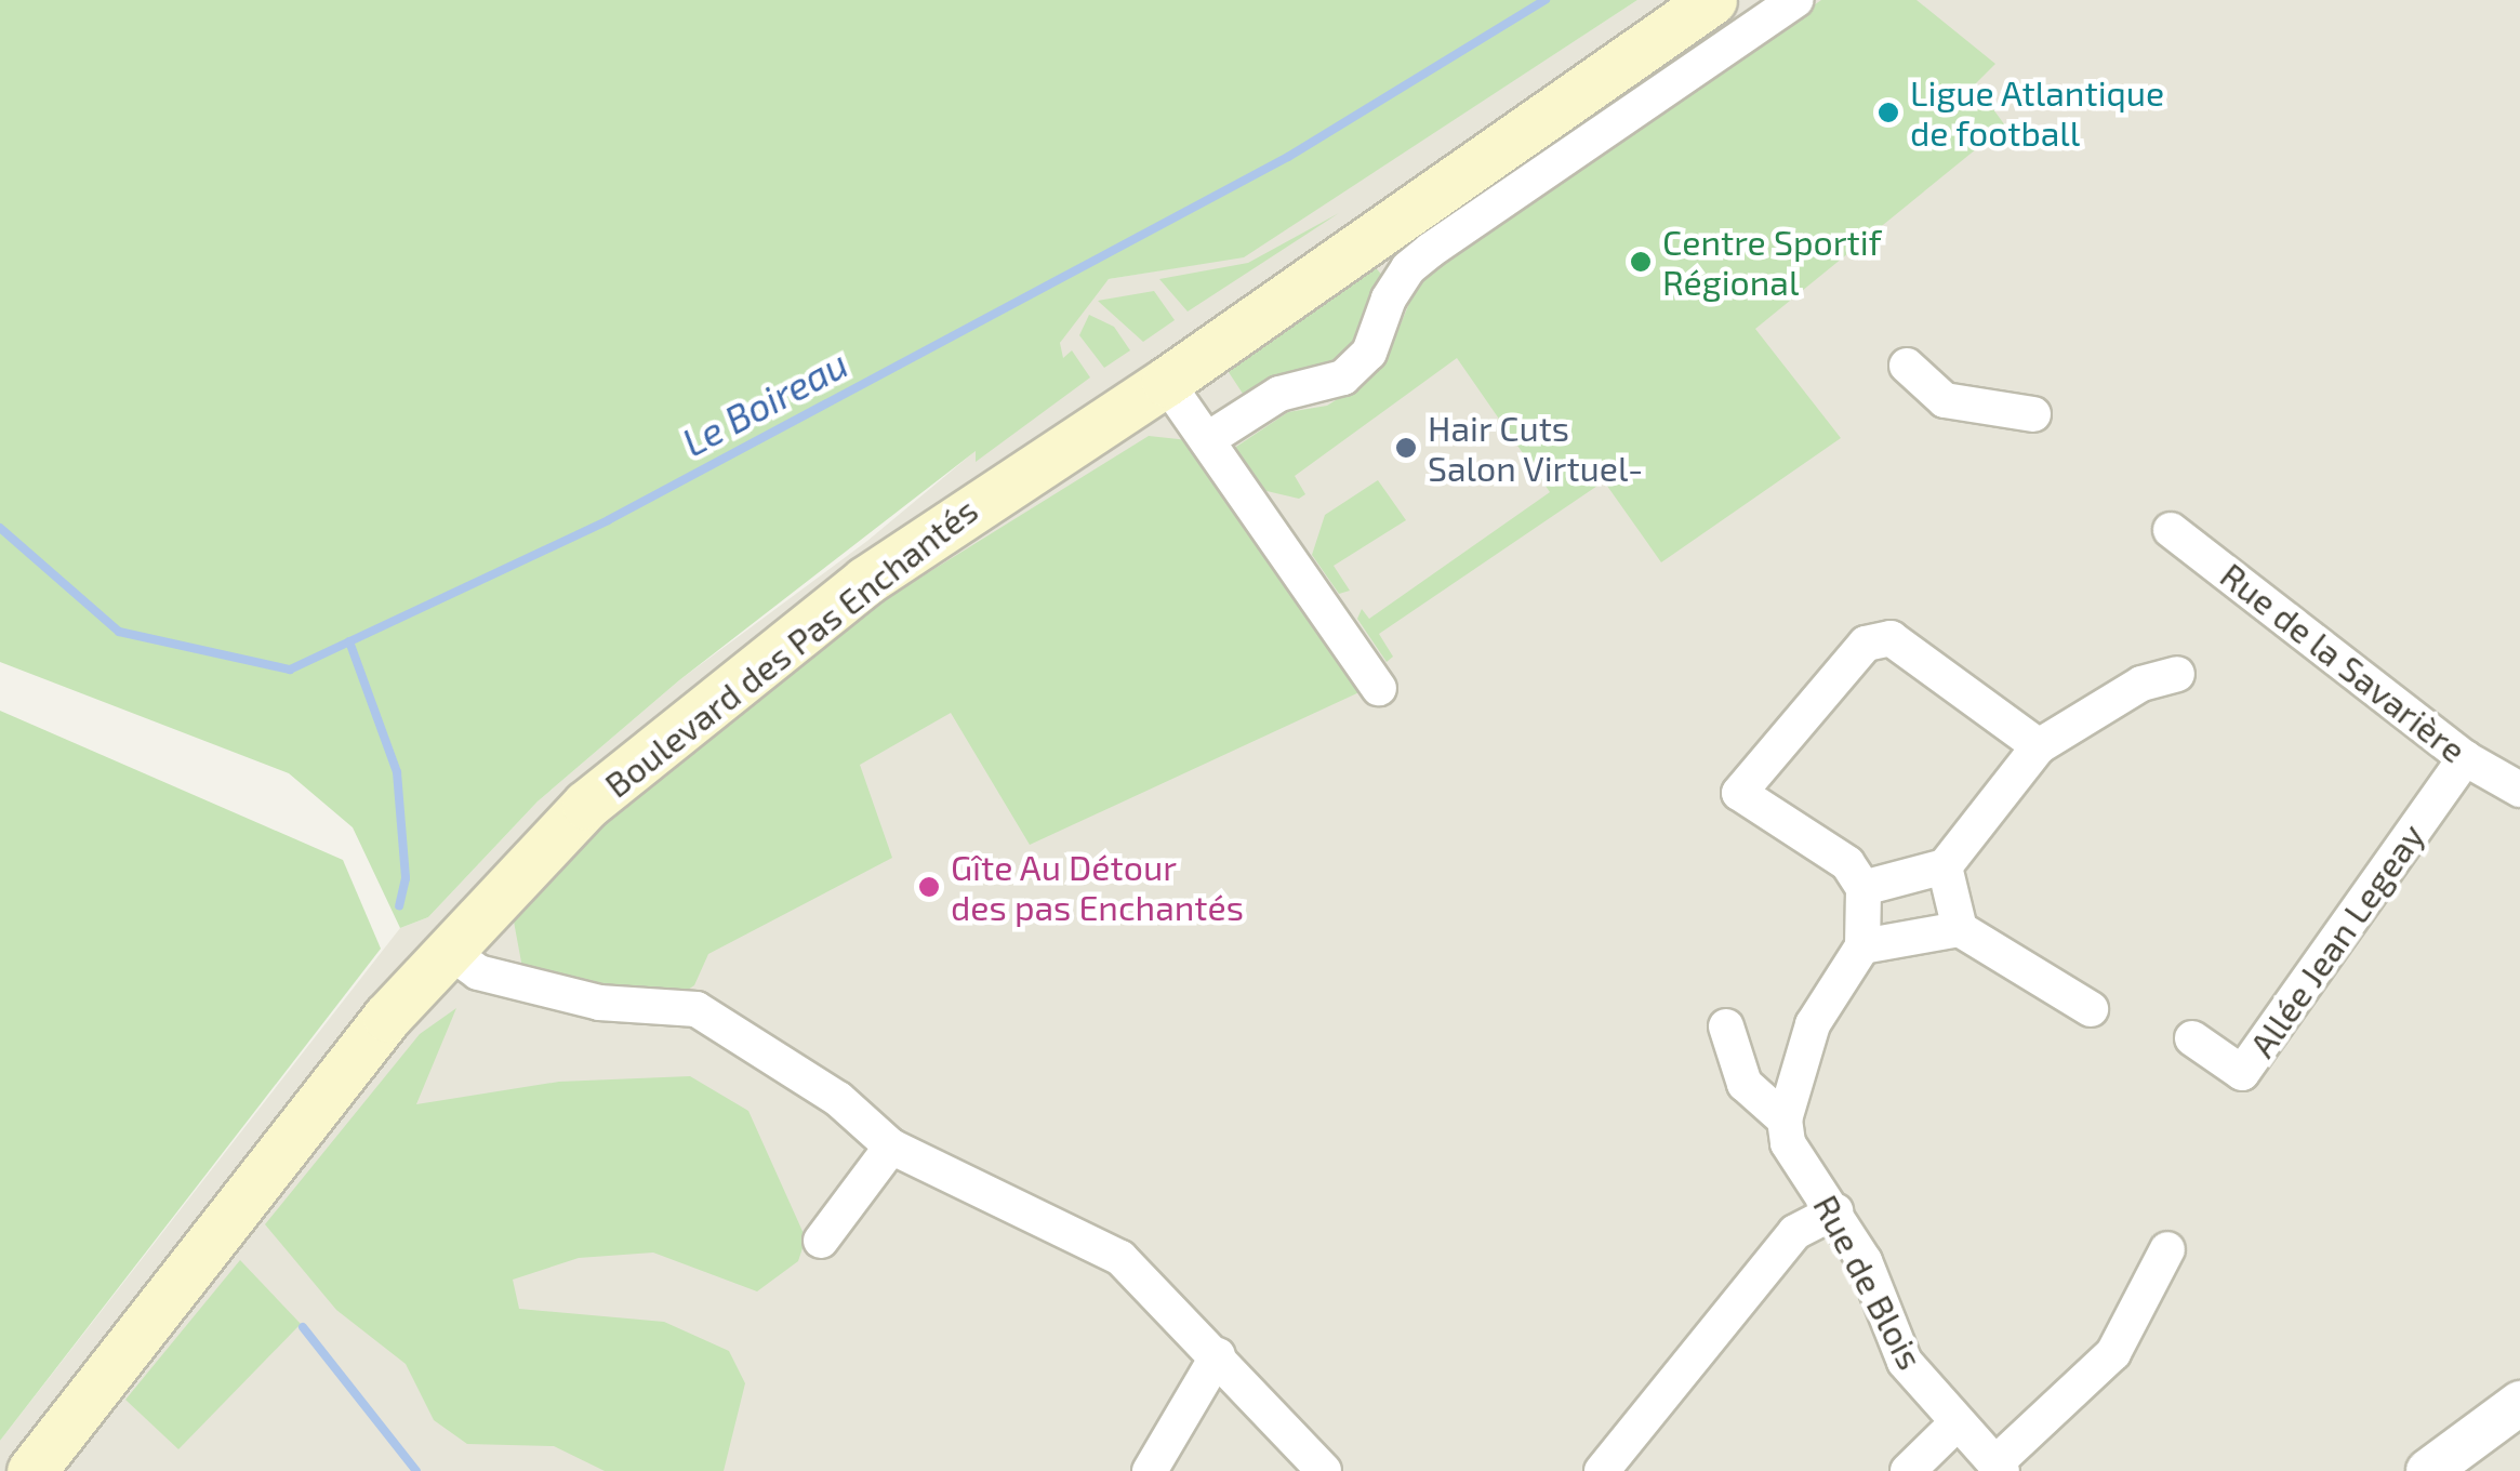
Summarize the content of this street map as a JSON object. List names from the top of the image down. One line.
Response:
{"streets":{"main road":["Boulevard des Pas Enchantés"],"street":["Rue de la Savarière","Allée Jean Legeay","Rue de Blois"]},"crossings":[["Rue de la Savarière","Allée Jean Legeay"]],"water":["Le Boireau"],"places":["Ligue Atlantique de football","Centre Sportif Régional","Hair Cuts Salon Virtuel-","Gîte Au Détour des pas Enchantés"]}
